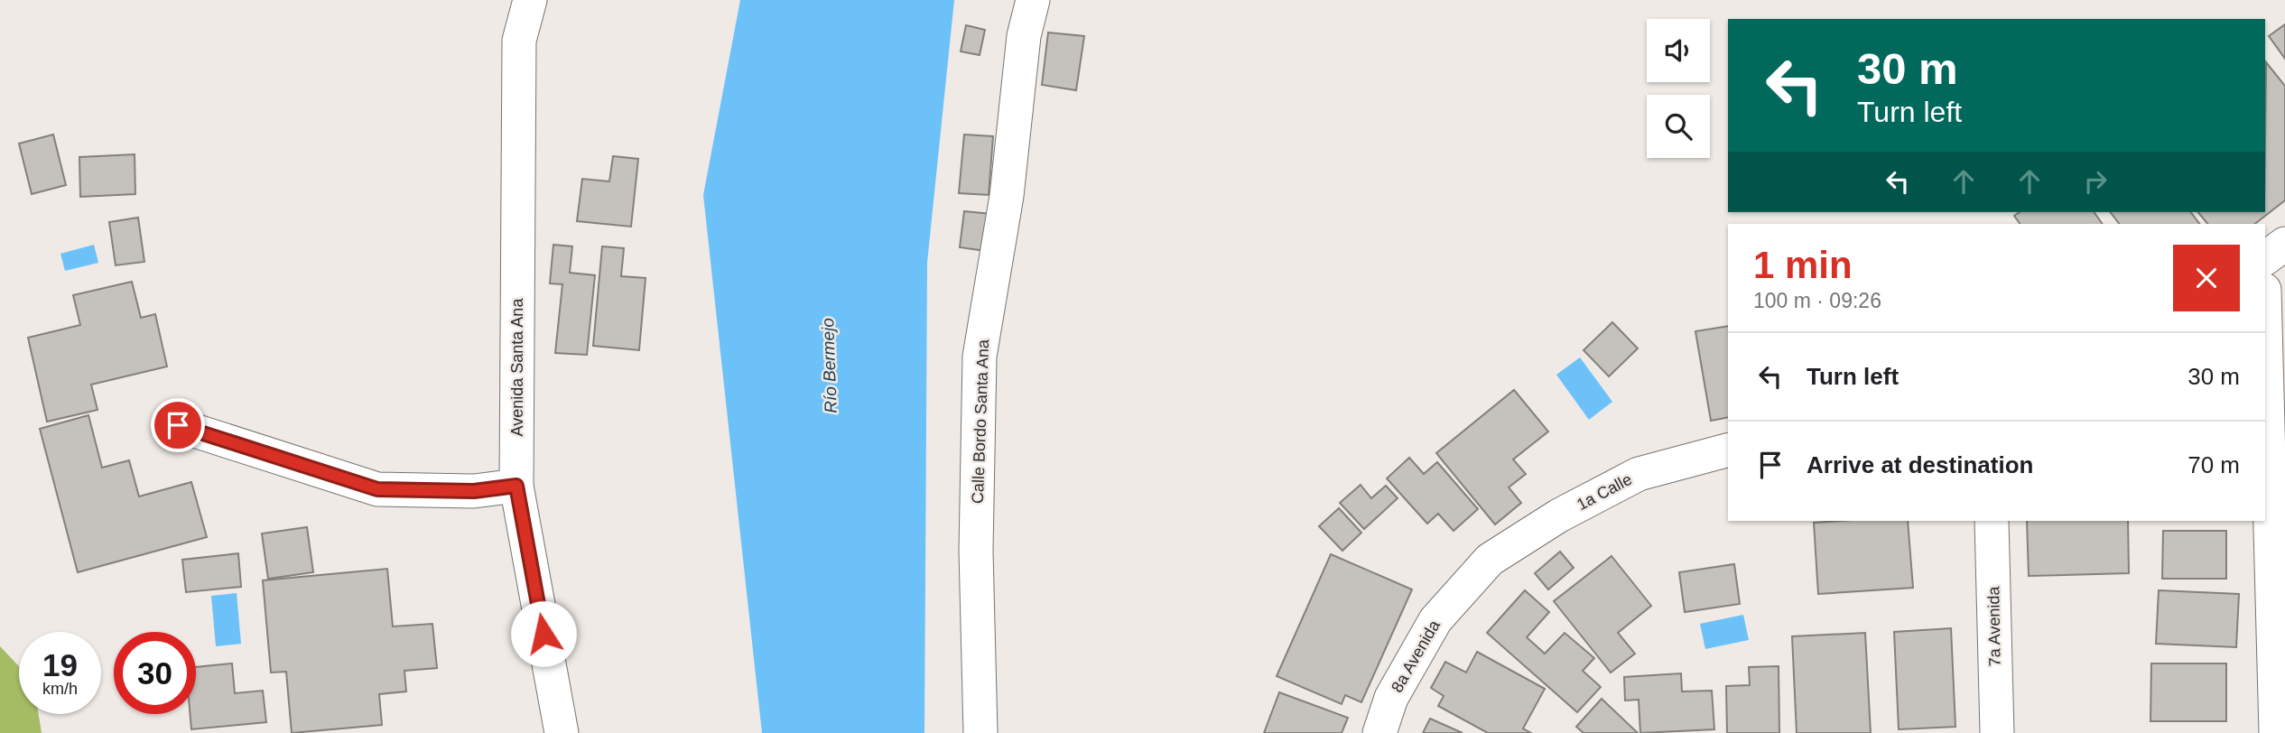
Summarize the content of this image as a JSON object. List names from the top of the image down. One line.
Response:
{"streets":{"street":["Avenida Santa Ana","Calle Bordo Santa Ana","1a Calle","7a Avenida","8a Avenida"]},"crossings":[["1a Calle","8a Avenida"]],"water":["Río Bermejo"],"page":{"turn":["30 m","Turn left"],"heading":["1 min","100 m · 09:26"],"list":[{"name":"Turn left","value":"30 m"},{"name":"Arrive at destination","value":"70 m"}],"speed":"19 km/h","limit":"30"}}
